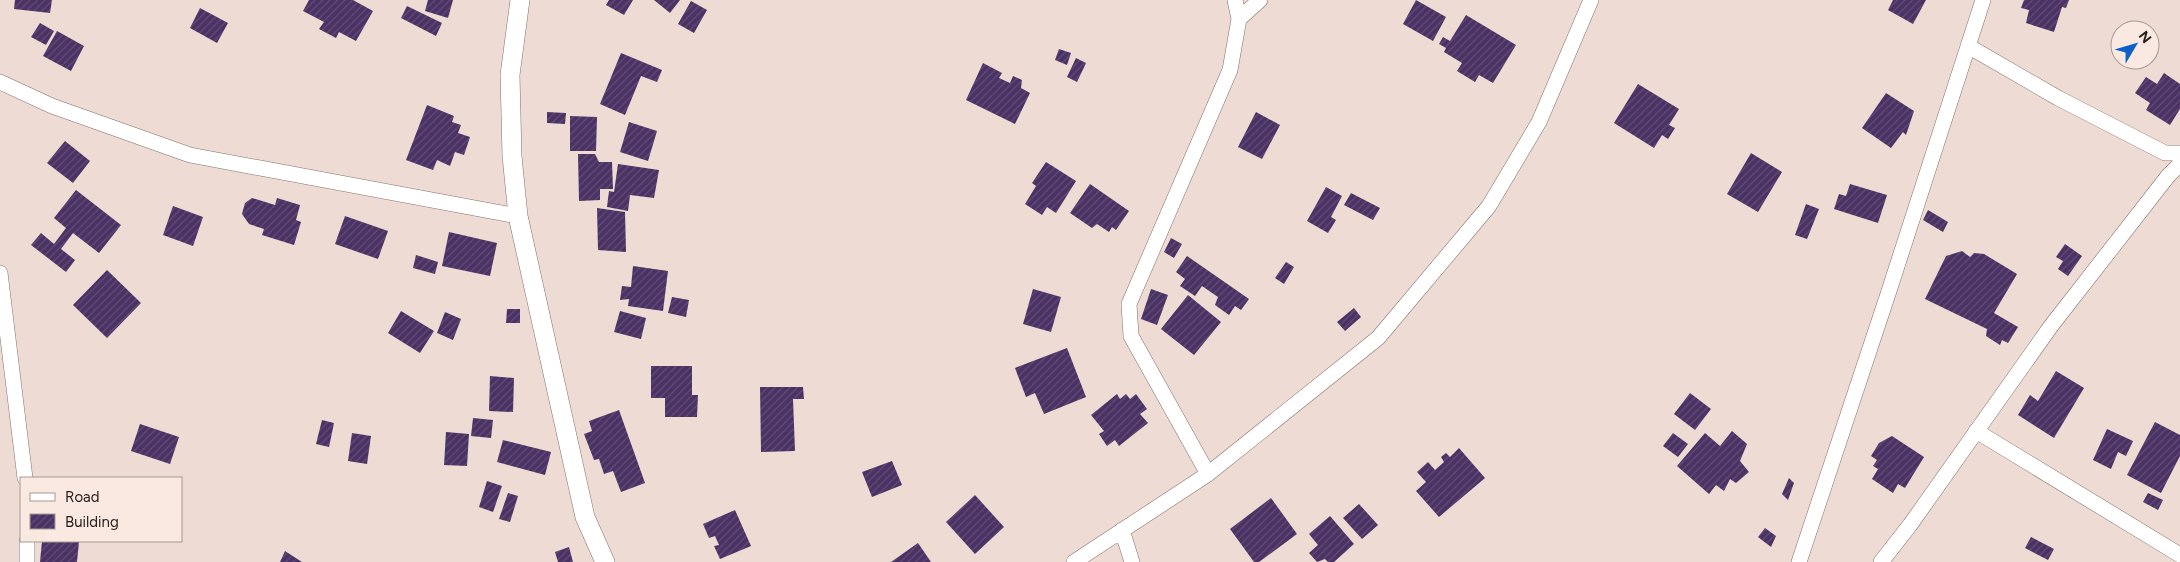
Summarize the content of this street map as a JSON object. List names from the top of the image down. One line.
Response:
{"legend":["Road","Building"],"north":"top right"}
